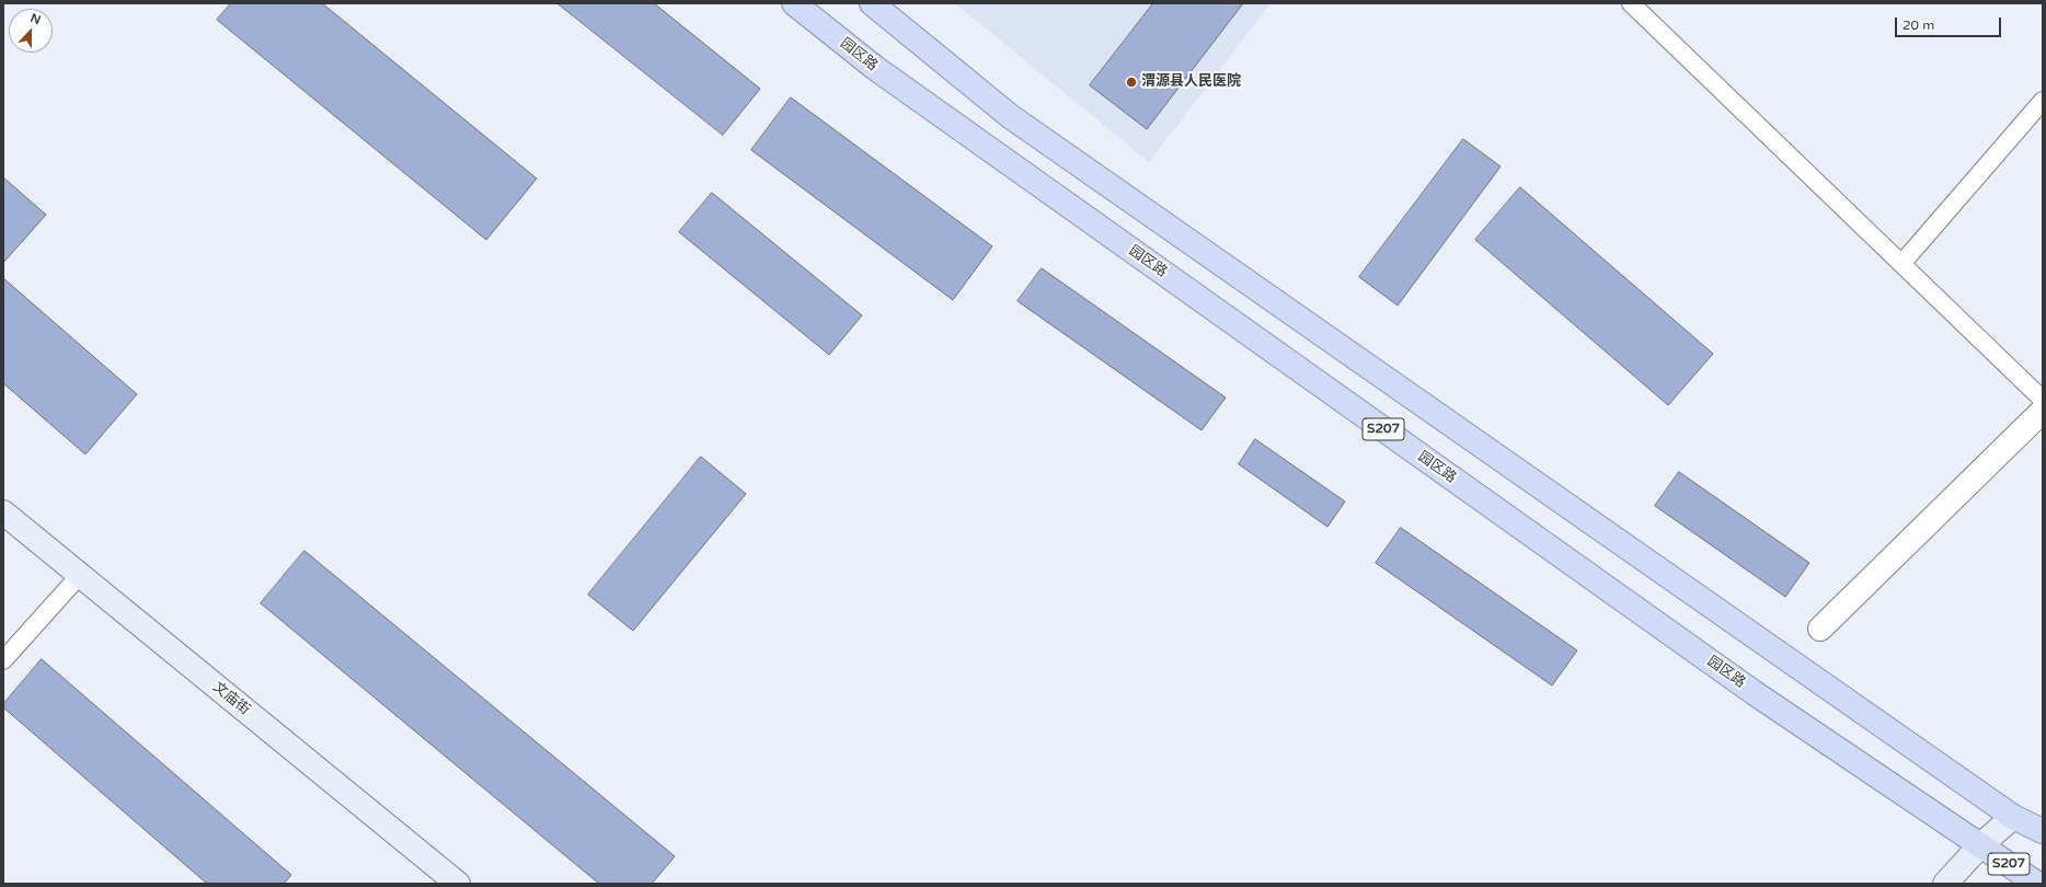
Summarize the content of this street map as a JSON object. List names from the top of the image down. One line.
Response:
{"streets":{"main road":["园区路","S207","文庙街"]},"crossings":[["园区路","S207"]],"places":["渭源县人民医院"],"scale_bar":"20 m","north":"top"}
